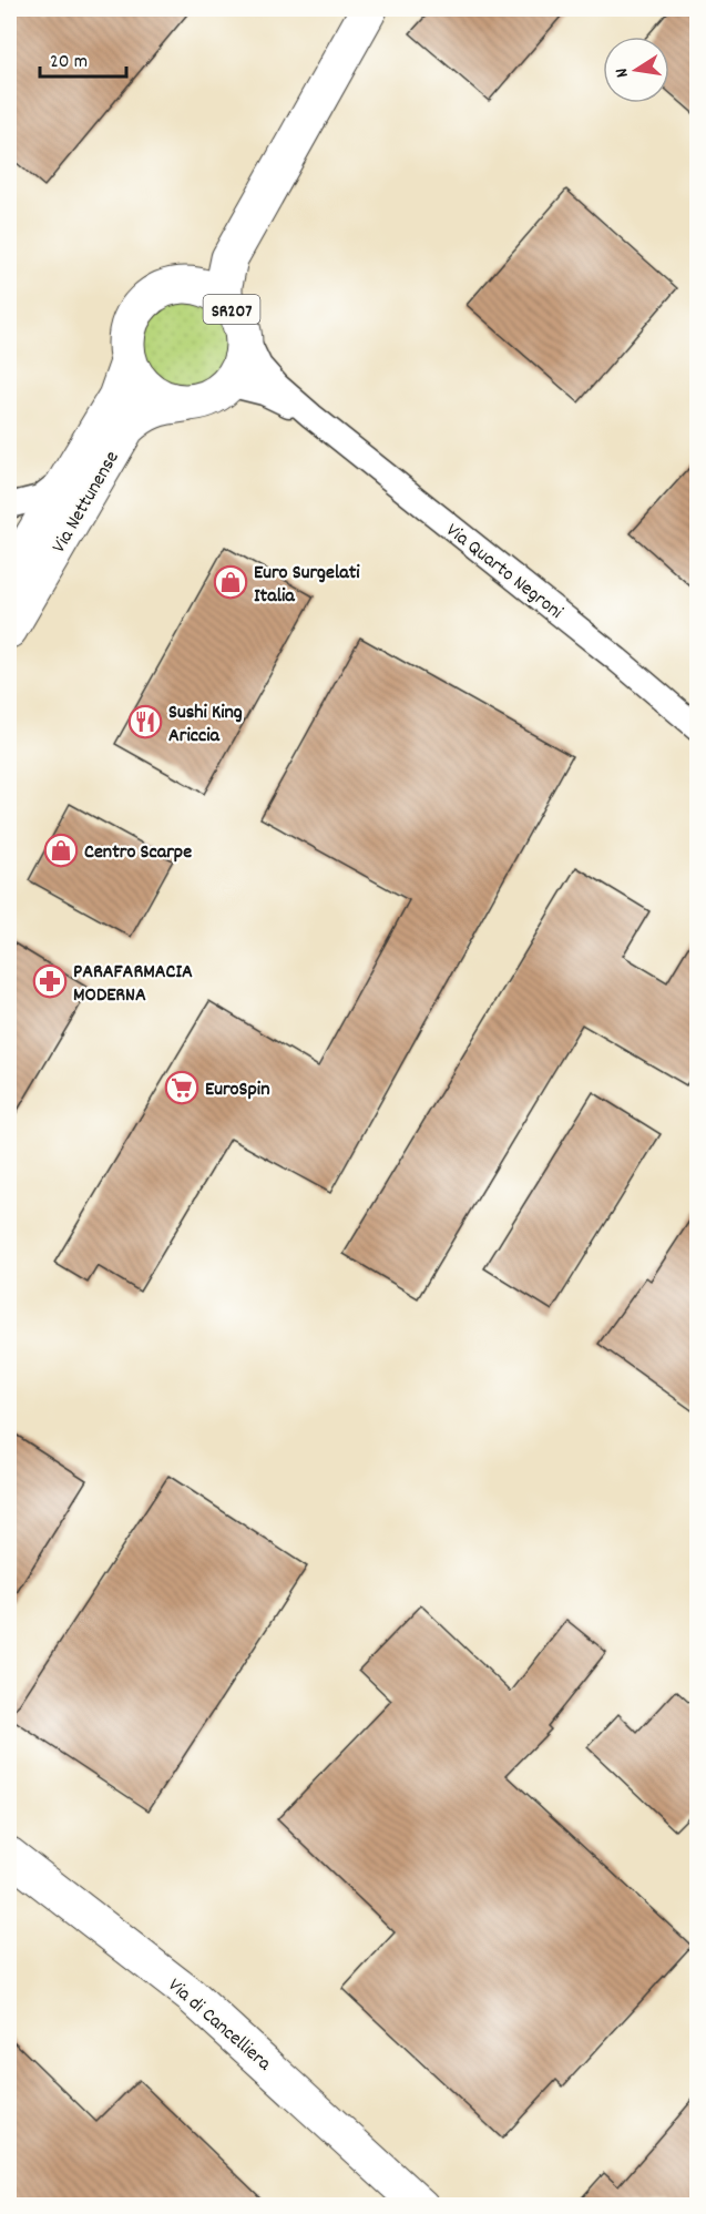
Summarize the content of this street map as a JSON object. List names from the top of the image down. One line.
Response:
{"streets":{"main road":["SR207","Via Nettunense"],"street":["Via Quarto Negroni","Via di Cancelliera"]},"crossings":[["SR207","Via Nettunense"],["SR207","Via Quarto Negroni"],["Via Nettunense","Via Quarto Negroni"]],"places":{"shop":["Euro Surgelati Italia","Centro Scarpe"],"restaurant":["Sushi King Ariccia"],"pharmacy":["PARAFARMACIA MODERNA"],"supermarket":["EuroSpin"]},"scale_bar":"20 m","north":"left"}
